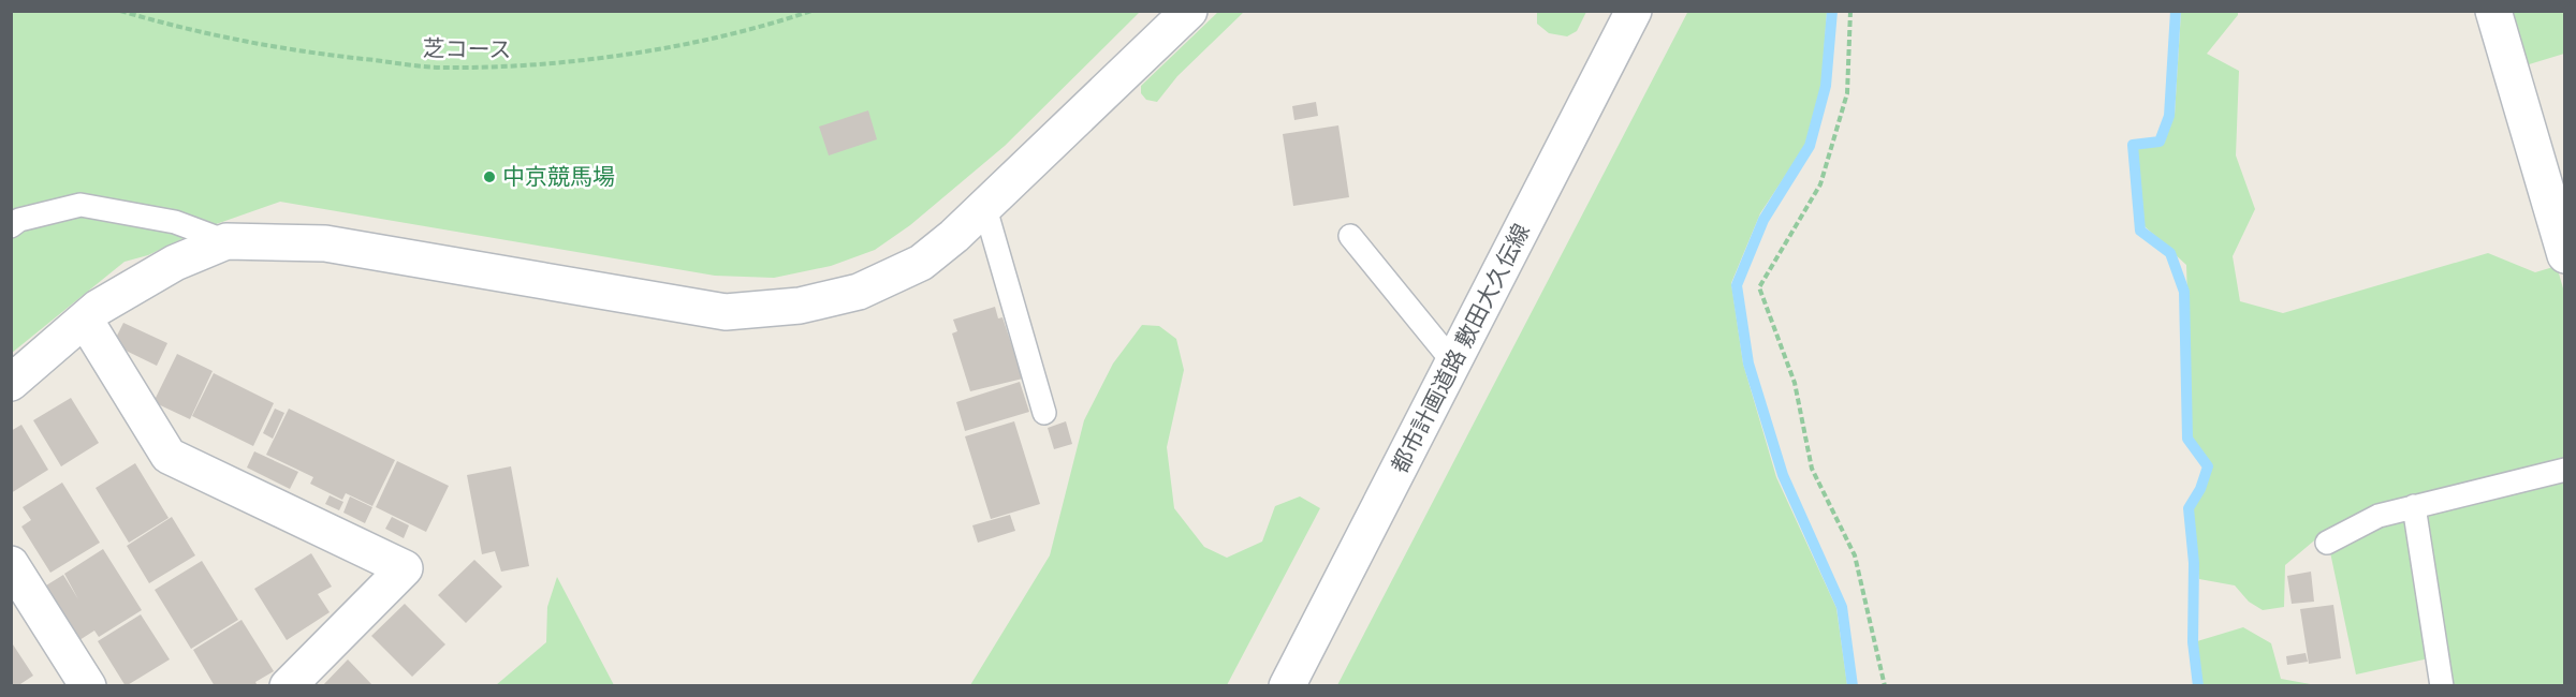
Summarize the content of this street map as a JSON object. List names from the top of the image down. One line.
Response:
{"streets":{"street":["都市計画道路 敷田大久伝線"],"path":["芝コース"]},"places":["中京競馬場"]}
